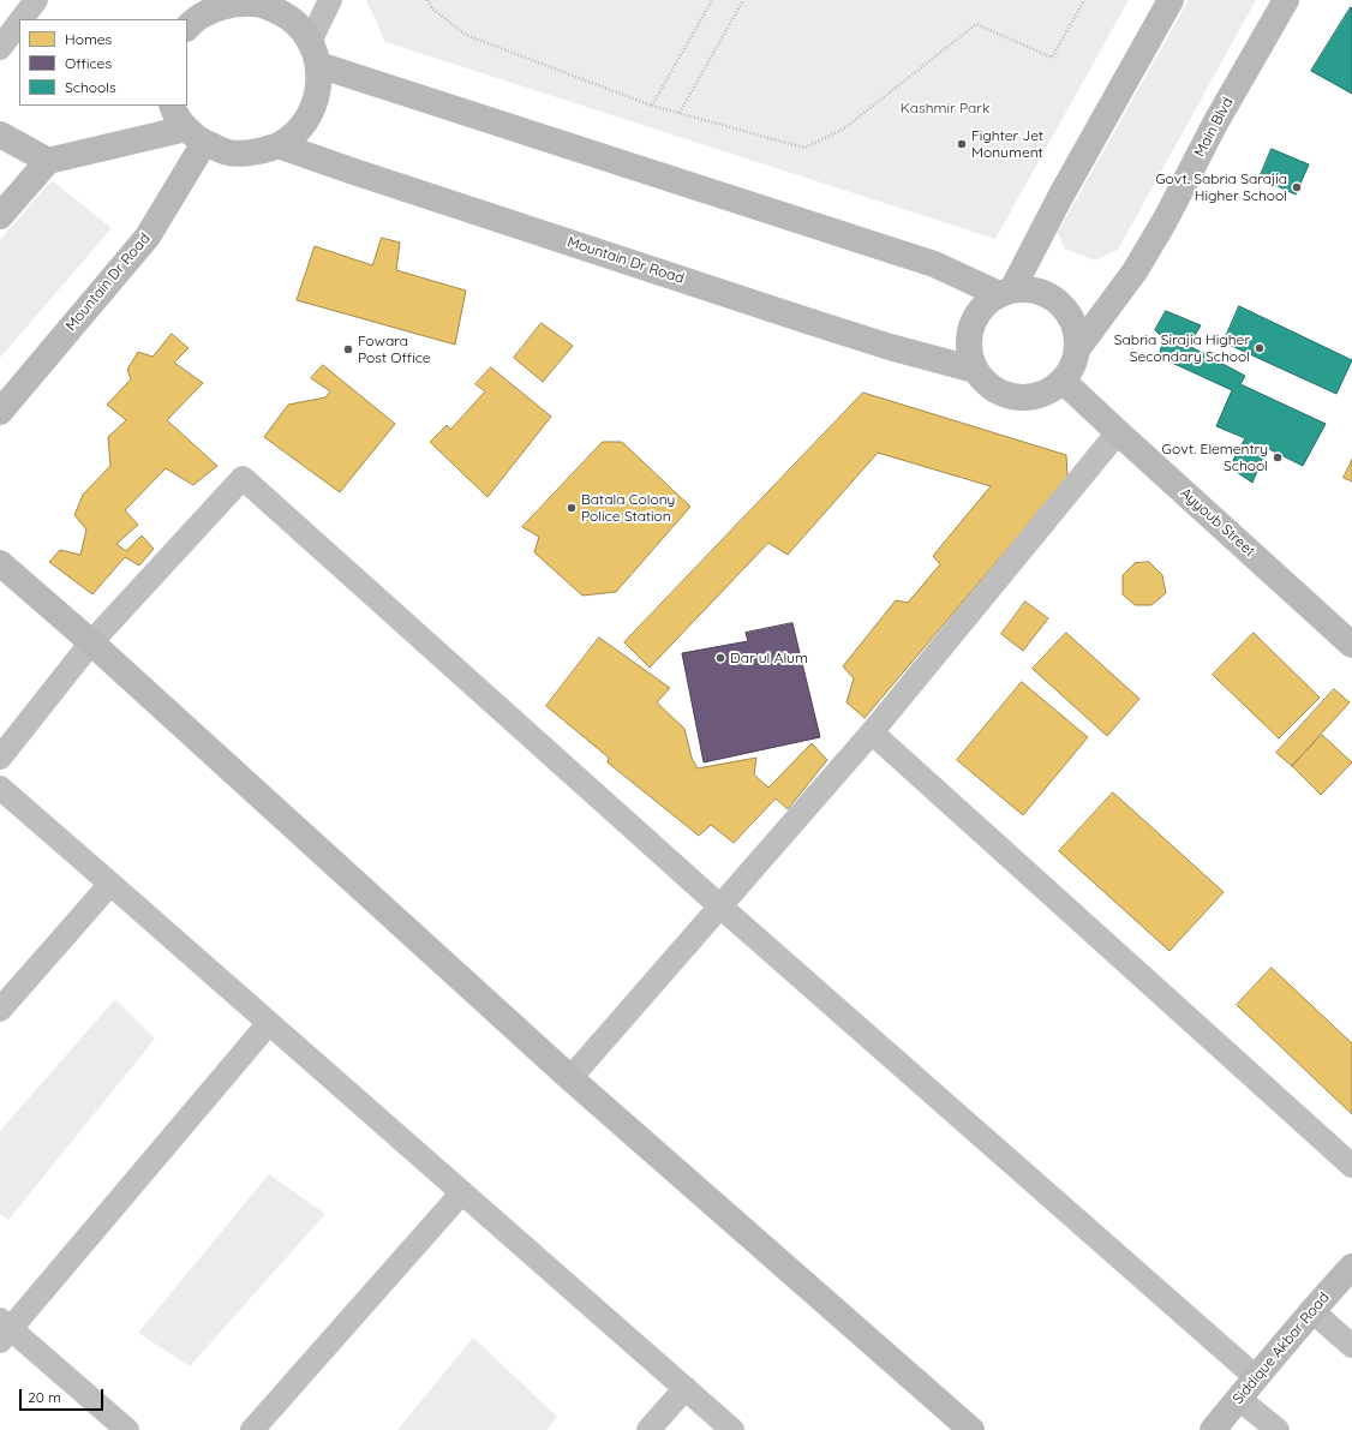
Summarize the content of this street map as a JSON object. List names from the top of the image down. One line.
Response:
{"streets":{"street":["Main Blvd","Mountain Dr Road","Ayyoub Street","Siddique Akbar Road"]},"crossings":[["Main Blvd","Mountain Dr Road"],["Main Blvd","Ayyoub Street"],["Mountain Dr Road","Ayyoub Street"]],"parks":["Kashmir Park"],"places":["Fighter Jet Monument","Govt. Sabria Sarajia Higher School","Sabria Sirajia Higher Secondary School","Fowara Post Office","Govt. Elementry School","Batala Colony Police Station","Dar ul Alum"],"legend":["Homes","Offices","Schools"],"scale_bar":"20 m"}
